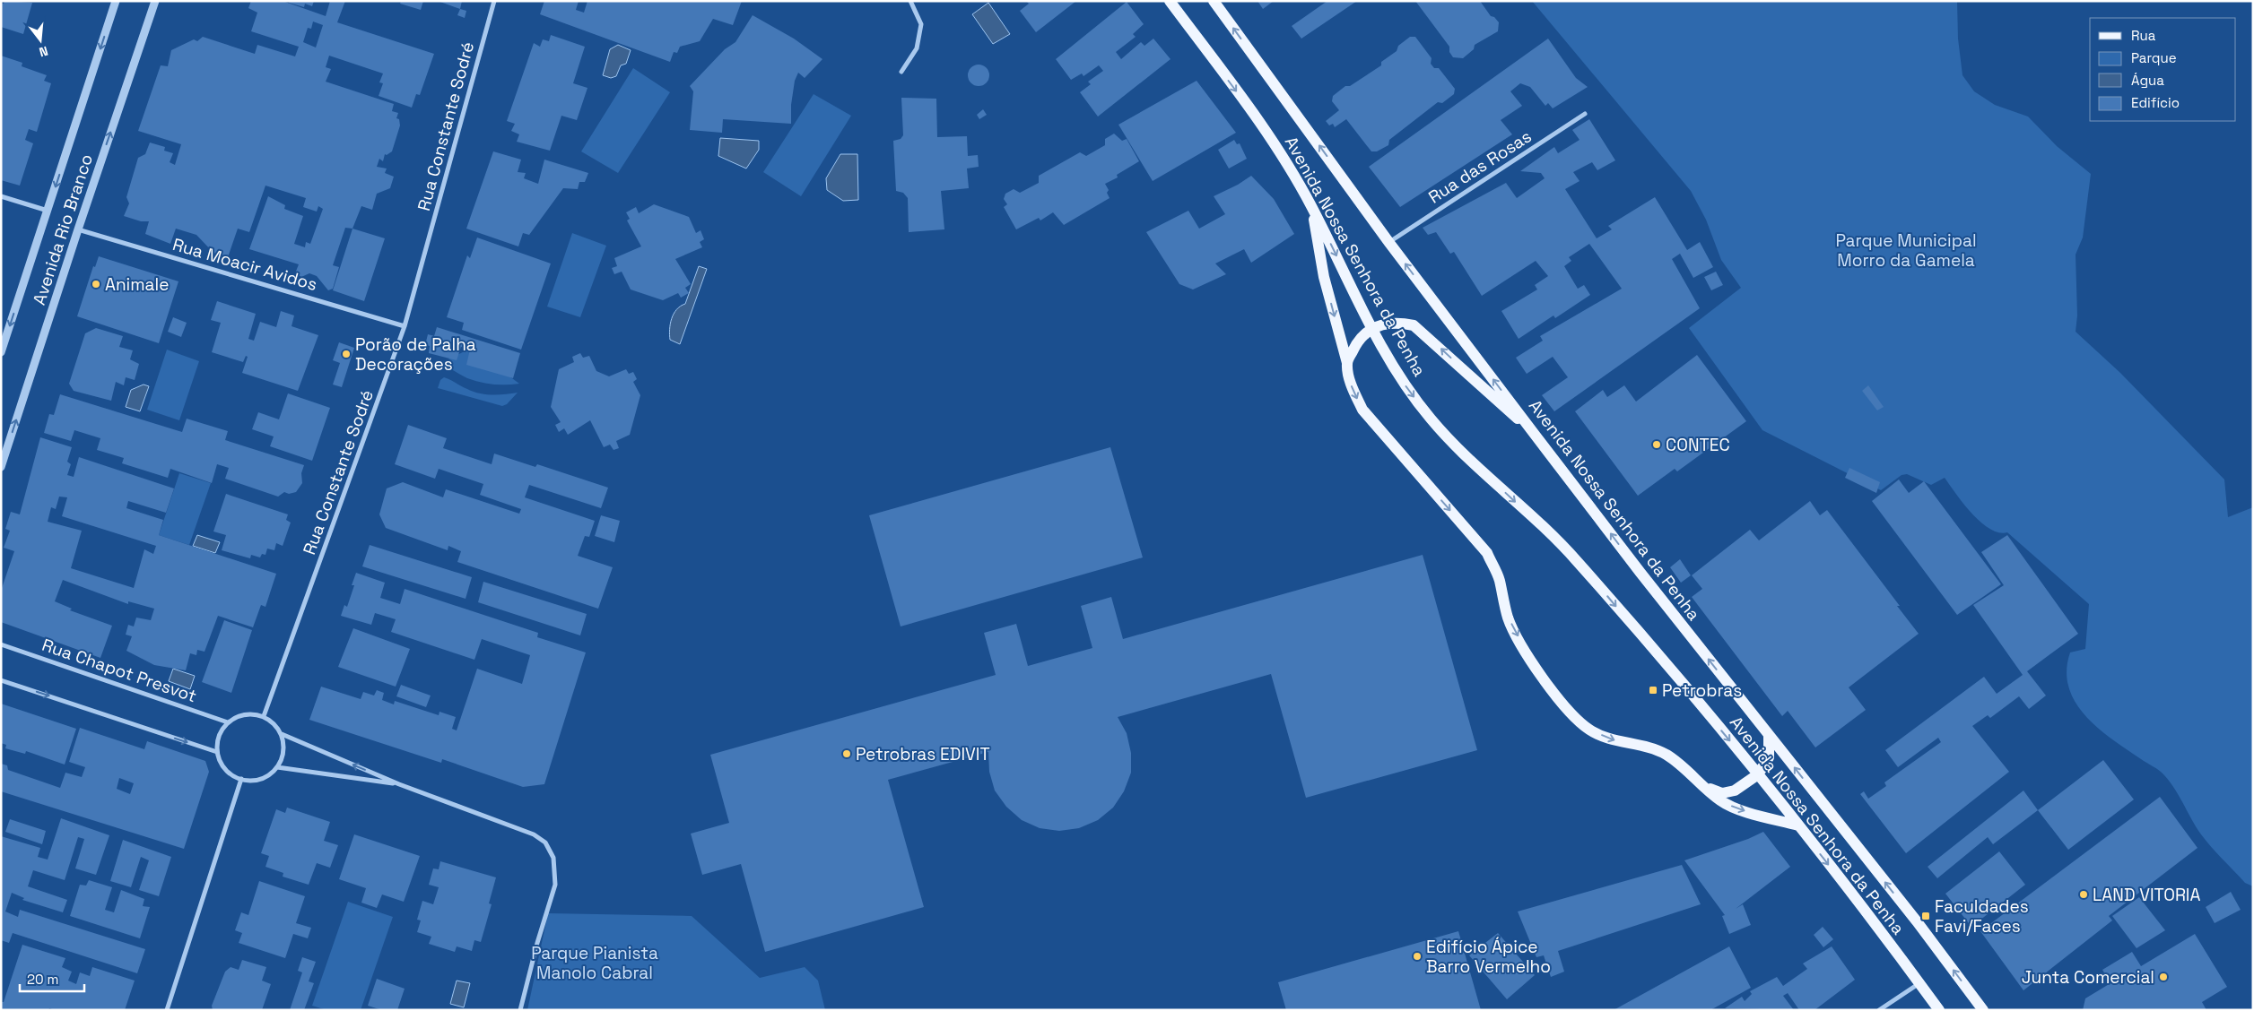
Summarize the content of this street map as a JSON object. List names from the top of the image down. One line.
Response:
{"streets":{"main road":["Avenida Nossa Senhora da Penha"],"street":["Rua Constante Sodré","Rua das Rosas","Avenida Rio Branco","Rua Moacir Avidos","Rua Chapot Presvot"]},"crossings":[["Rua Constante Sodré","Rua Moacir Avidos"],["Rua Constante Sodré","Rua Chapot Presvot"],["Rua das Rosas","Avenida Nossa Senhora da Penha"],["Avenida Rio Branco","Rua Moacir Avidos"]],"parks":["Parque Municipal Morro da Gamela","Parque Pianista Manolo Cabral"],"places":{"other":["Animale","Porão de Palha Decorações","CONTEC","Petrobras EDIVIT","LAND VITORIA","Edifício Ápice Barro Vermelho","Junta Comercial"],"transit":["Petrobras","Faculdades Favi/Faces"]},"legend":["Rua","Parque","Água","Edifício"],"scale_bar":"20 m","north":"bottom"}
